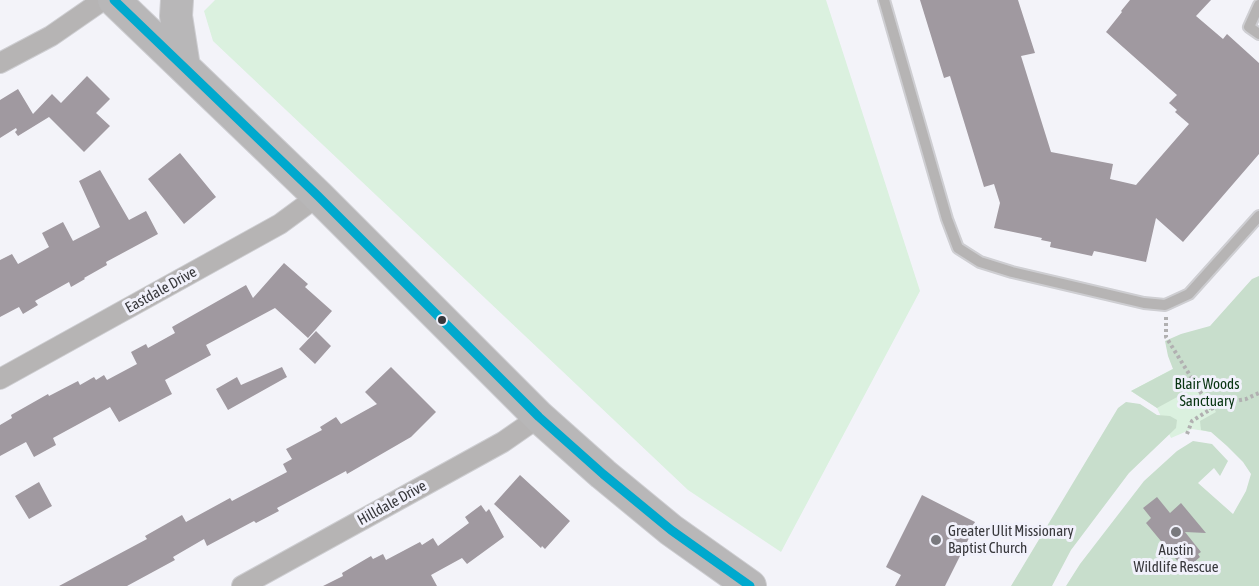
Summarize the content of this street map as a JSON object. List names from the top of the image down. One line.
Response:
{"streets":{"street":["Eastdale Drive","Hilldale Drive"]},"parks":["Blair Woods Sanctuary"],"places":["Austin Wildlife Rescue","Greater Ulit Missionary Baptist Church"]}
